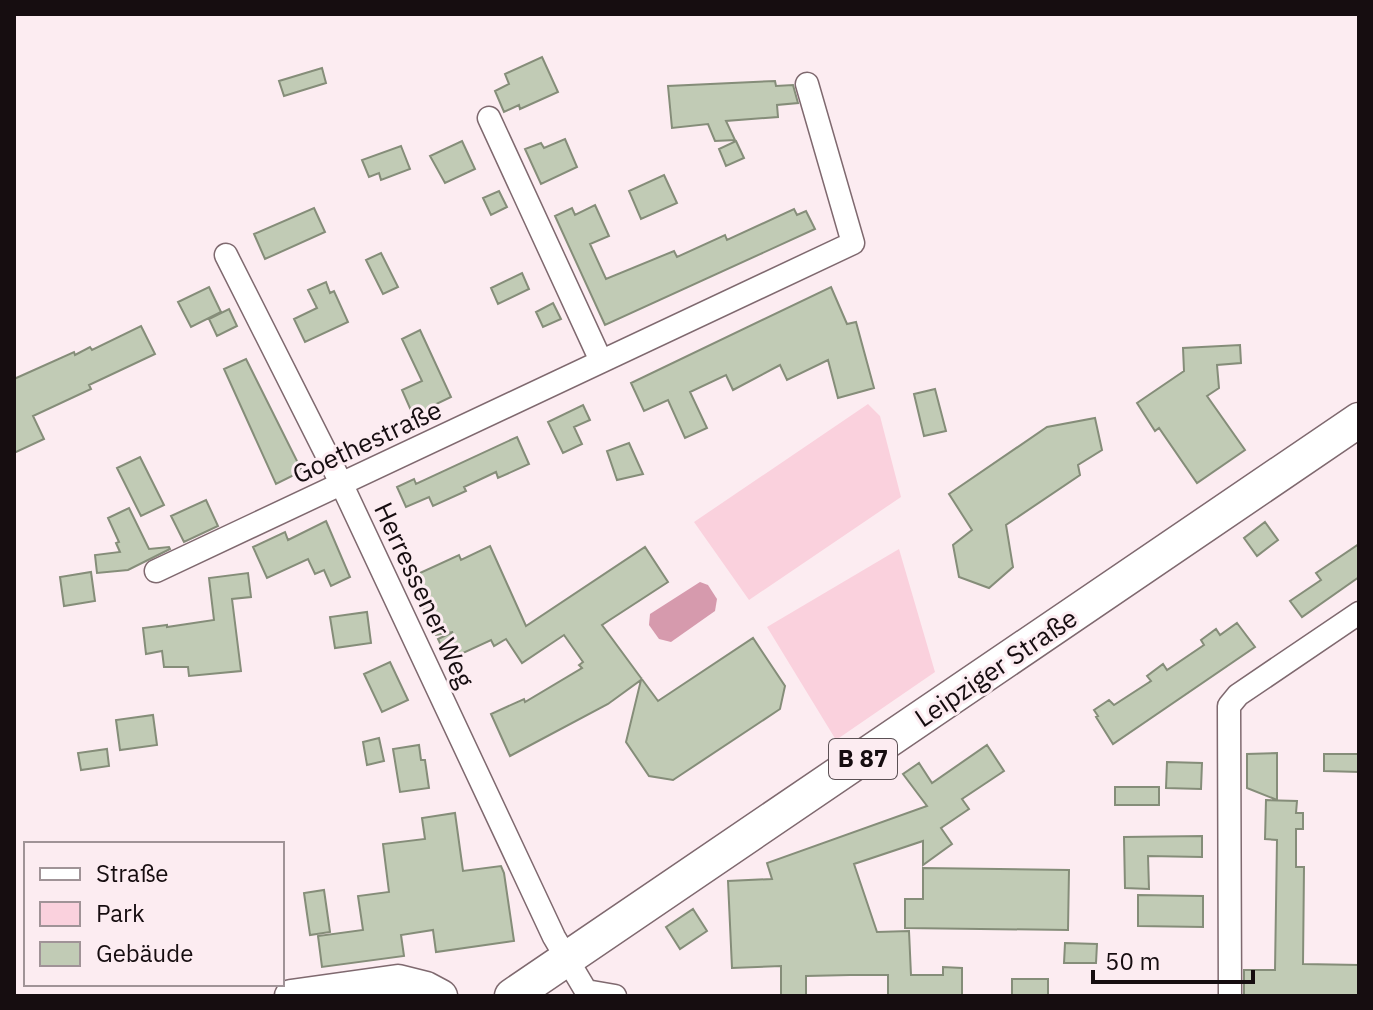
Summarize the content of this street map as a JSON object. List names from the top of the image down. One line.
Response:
{"streets":{"main road":["Leipziger Straße","B 87"],"street":["Goethestraße","Herressener Weg"]},"crossings":[["Goethestraße","Herressener Weg"],["Herressener Weg","Leipziger Straße"]],"legend":["Straße","Park","Gebäude"],"scale_bar":"50 m"}
